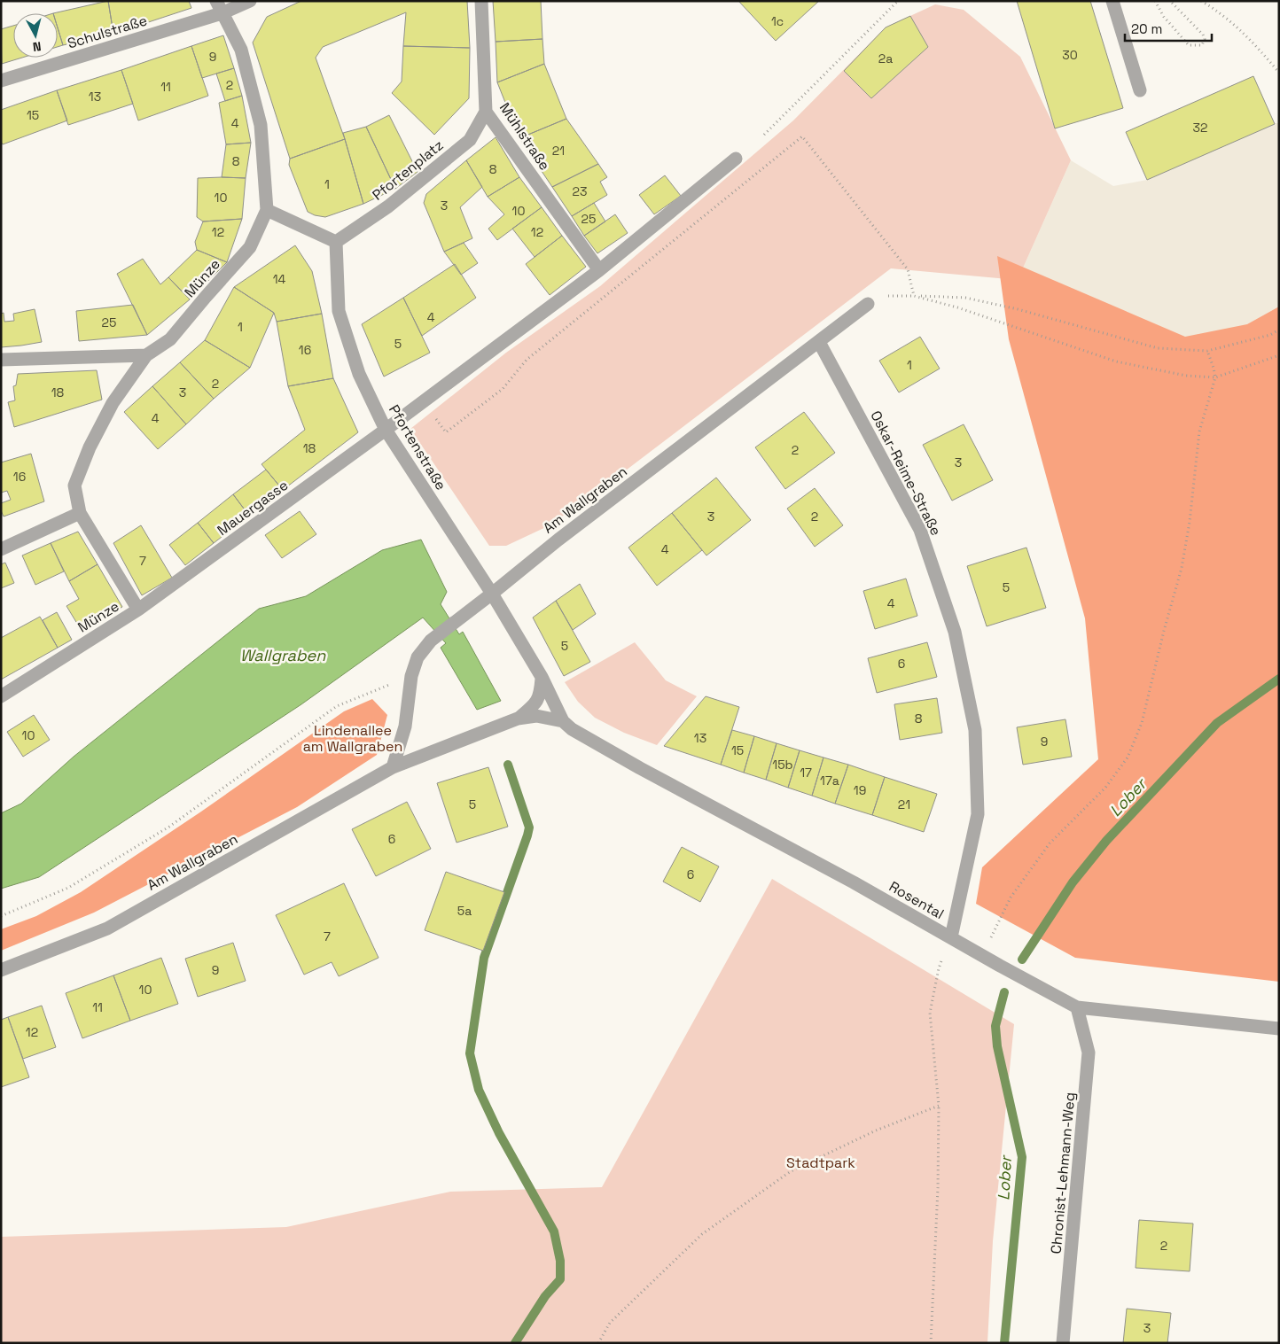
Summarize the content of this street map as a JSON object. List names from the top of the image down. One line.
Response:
{"streets":{"street":["Schulstraße","Mühlstraße","Pfortenplatz","Münze","Pfortenstraße","Oskar-Reime-Straße","Am Wallgraben","Mauergasse","Rosental","Chronist-Lehmann-Weg"]},"crossings":[["Mühlstraße","Pfortenplatz"],["Mühlstraße","Mauergasse"],["Pfortenplatz","Pfortenstraße"],["Münze","Mauergasse"],["Pfortenstraße","Am Wallgraben"],["Pfortenstraße","Mauergasse"],["Pfortenstraße","Rosental"],["Oskar-Reime-Straße","Am Wallgraben"],["Oskar-Reime-Straße","Rosental"],["Am Wallgraben","Rosental"],["Rosental","Chronist-Lehmann-Weg"]],"water":["Wallgraben","Lober"],"parks":["Lindenallee am Wallgraben","Stadtpark"],"house_numbers":["1c","30","9","2a","2","11","13","15","4","32","21","8","8","1","23","10","3","10","25","12","12","14","4","25","1","5","16","1","2","18","3","4","18","2","3","16","3","2","4","7","5","4","5","6","8","10","13","9","15","15b","17","17a","19","5","21","6","6","5a","7","9","10","11","12","2","3"],"scale_bar":"20 m","north":"bottom"}
